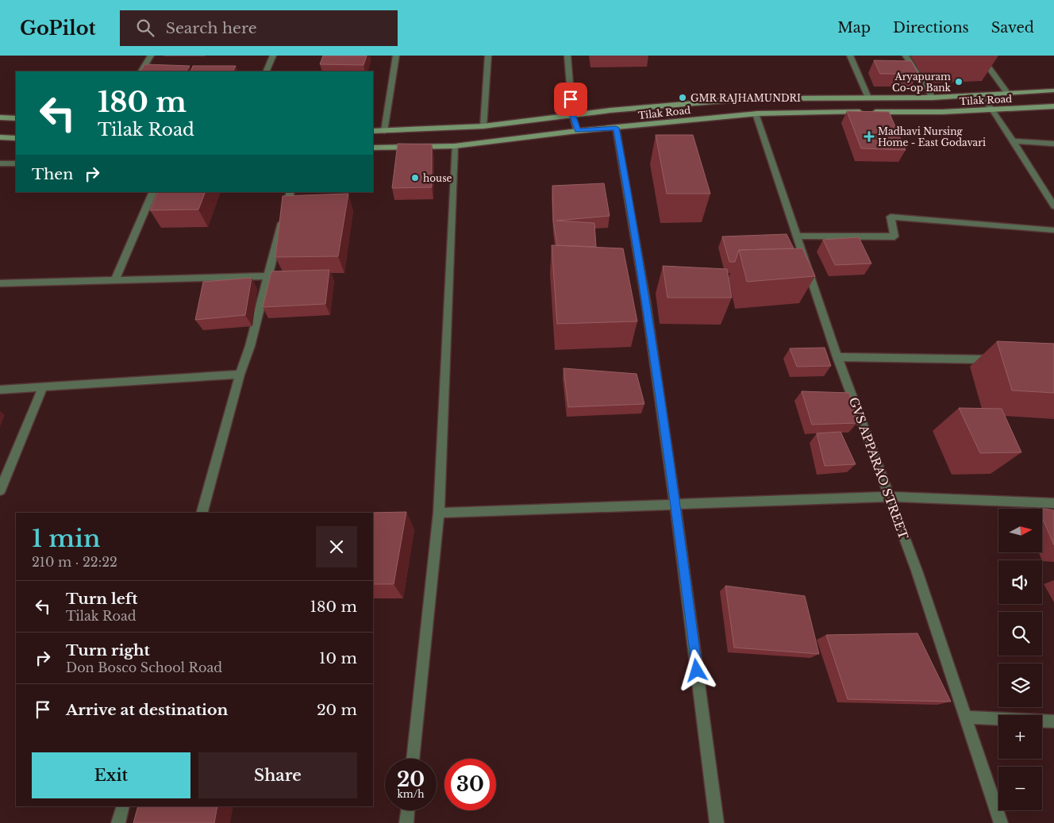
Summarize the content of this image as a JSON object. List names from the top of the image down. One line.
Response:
{"streets":{"street":["Tilak Road","GVS APPARAO STREET"]},"crossings":[["Tilak Road","GVS APPARAO STREET"]],"places":{"other":["Aryapuram Co-op Bank","GMR RAJHAMUNDRI","house"],"health":["Madhavi Nursing Home - East Godavari"]},"north":"right","page":{"header":"GoPilot","search":"Search here","nav":["Map","Directions","Saved"],"turn":["180 m","Tilak Road"],"then":"Then","map_buttons":["+","−"],"heading":["1 min","210 m · 22:22"],"list":[{"name":"Turn left","note":"Tilak Road","value":"180 m"},{"name":"Turn right","note":"Don Bosco School Road","value":"10 m"},{"name":"Arrive at destination","value":"20 m"}],"buttons":["Exit","Share"],"speed":"20 km/h","limit":"30"}}
